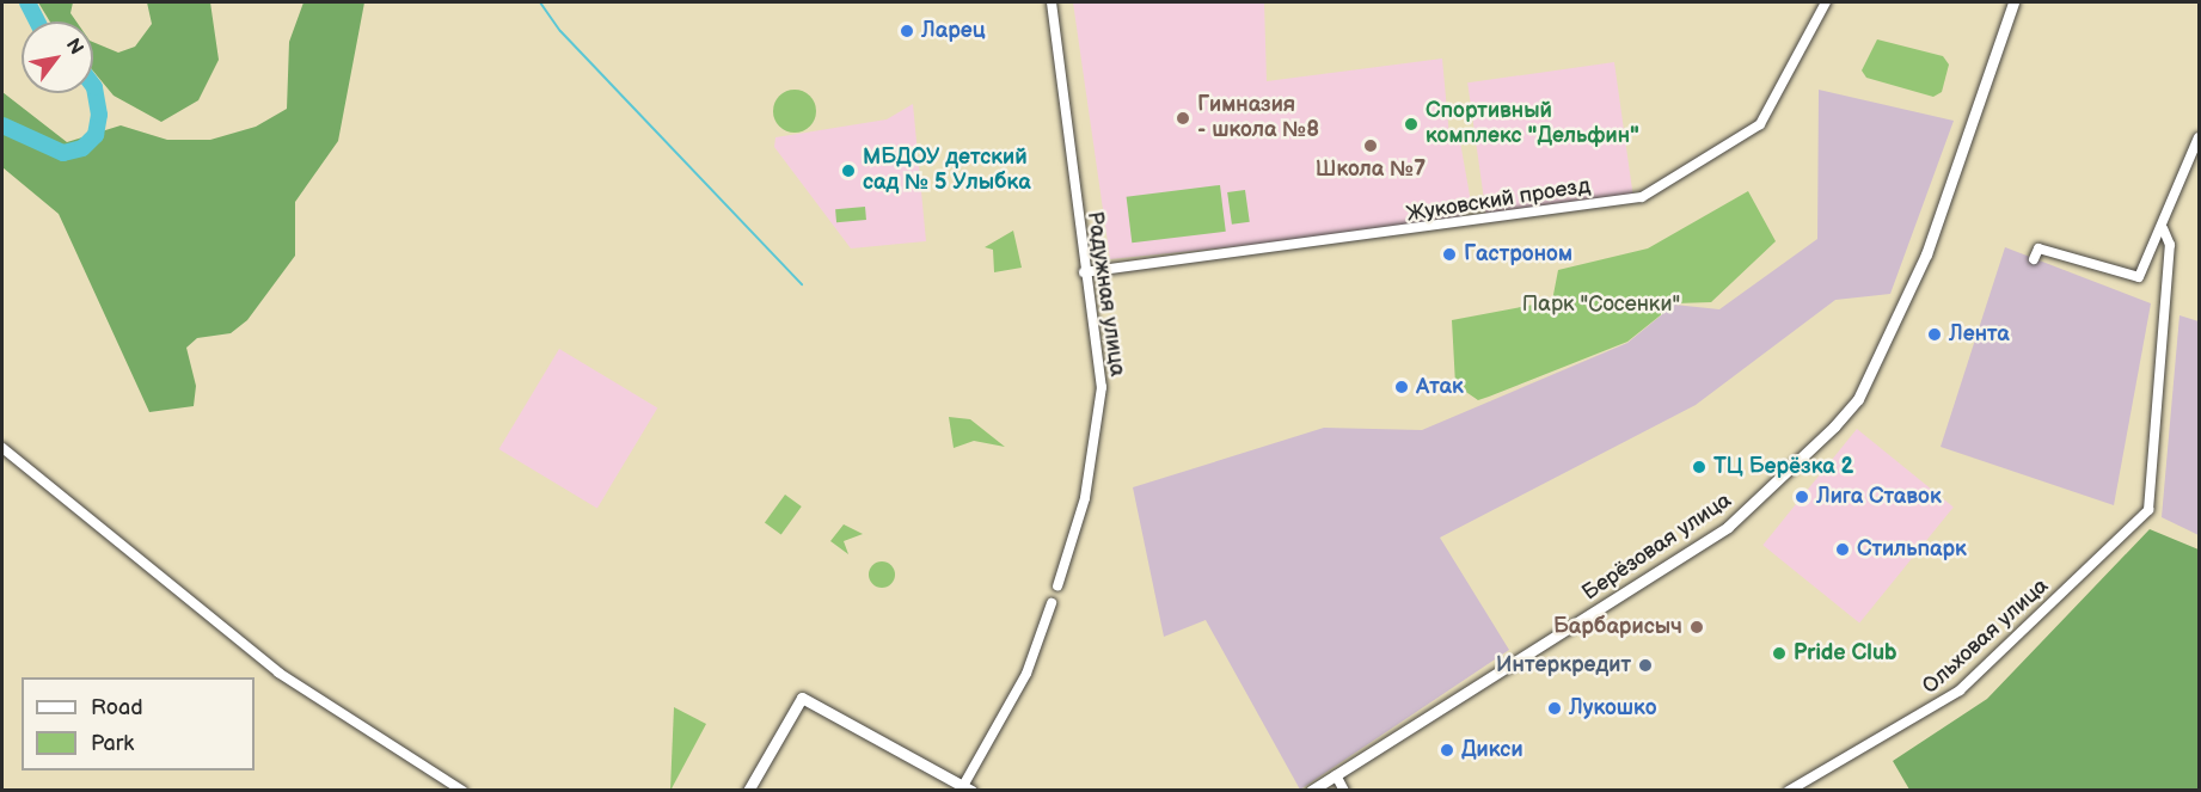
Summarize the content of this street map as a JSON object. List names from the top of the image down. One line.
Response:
{"streets":{"street":["Жуковский проезд","Радужная улица","Берёзовая улица","Ольховая улица"]},"crossings":[["Жуковский проезд","Радужная улица"]],"parks":["Парк \"Сосенки\""],"places":["Ларец","Гимназия - школа №8","Спортивный комплекс \"Дельфин\"","Школа №7","МБДОУ детский сад № 5 Улыбка","Гастроном","Лента","Атак","ТЦ Берёзка 2","Лига Ставок","Стильпарк","Барбарисыч","Pride Club","Интеркредит","Лукошко","Дикси"],"legend":["Road","Park"],"north":"top right"}
